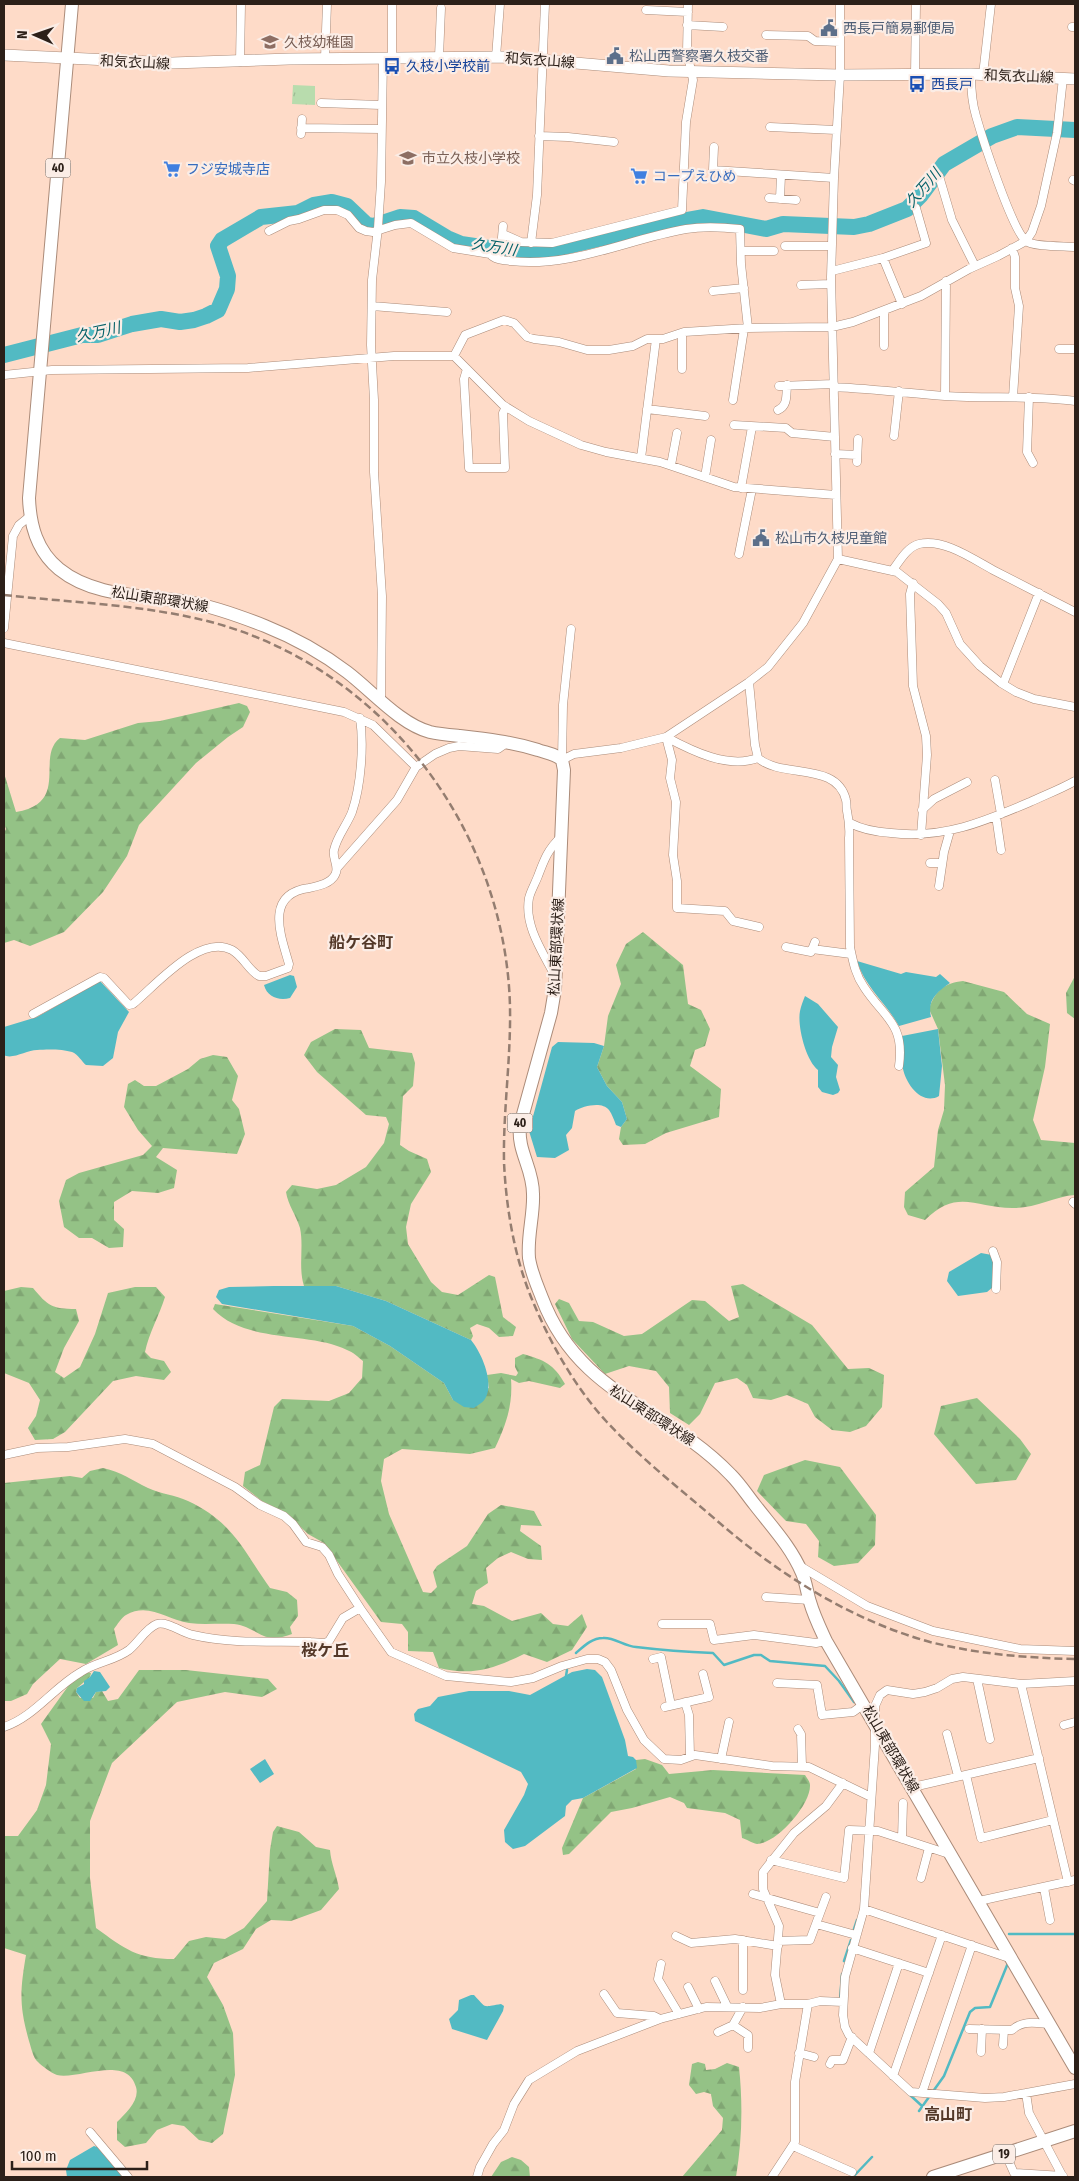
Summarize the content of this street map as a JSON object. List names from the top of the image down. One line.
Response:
{"streets":{"main road":["和気衣山線","40","松山東部環状線","19"]},"crossings":[["和気衣山線","松山東部環状線"]],"districts":["船ケ谷町","桜ケ丘","高山町"],"water":["久万川"],"places":{"public building":["西長戸簡易郵便局","松山西警察署久枝交番","松山市久枝児童館"],"school or university":["久枝幼稚園","市立久枝小学校"],"bus stop":["久枝小学校前","西長戸"],"supermarket":["フジ安城寺店","コープえひめ"]},"scale_bar":"100 m","north":"left"}
